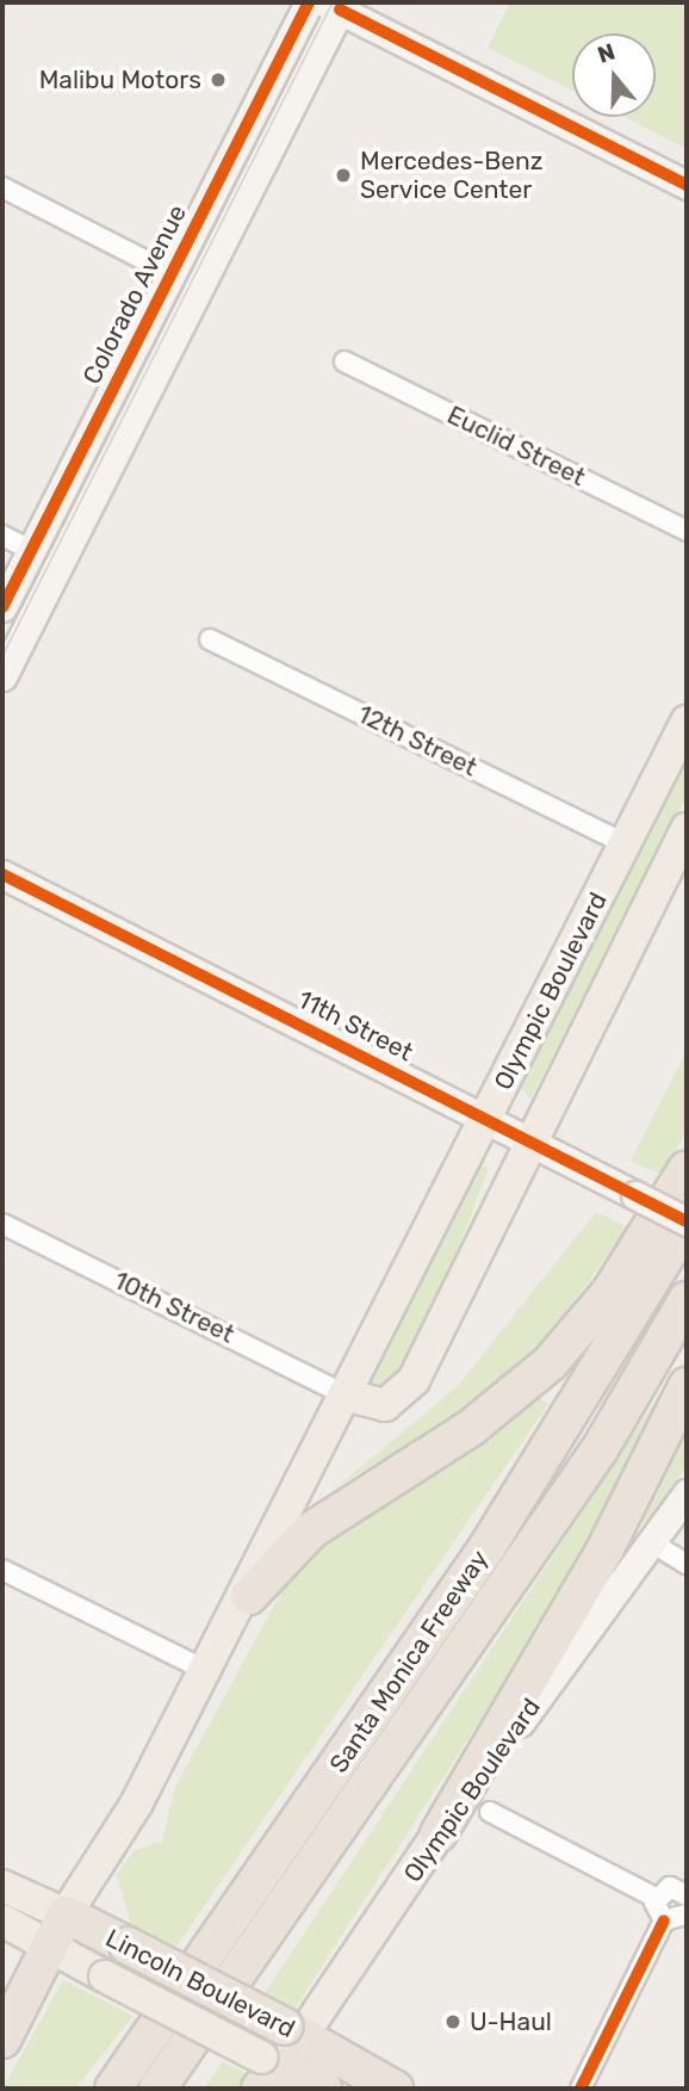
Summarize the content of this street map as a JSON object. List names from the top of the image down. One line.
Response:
{"streets":{"highway":["Olympic Boulevard","Santa Monica Freeway","Lincoln Boulevard"],"main road":["Colorado Avenue","11th Street"],"street":["Euclid Street","12th Street","10th Street"]},"crossings":[["12th Street","Olympic Boulevard"],["Olympic Boulevard","11th Street"],["Olympic Boulevard","10th Street"],["Olympic Boulevard","Lincoln Boulevard"],["11th Street","Santa Monica Freeway"]],"places":["Malibu Motors","Mercedes-Benz Service Center","U-Haul"],"north":"top"}
